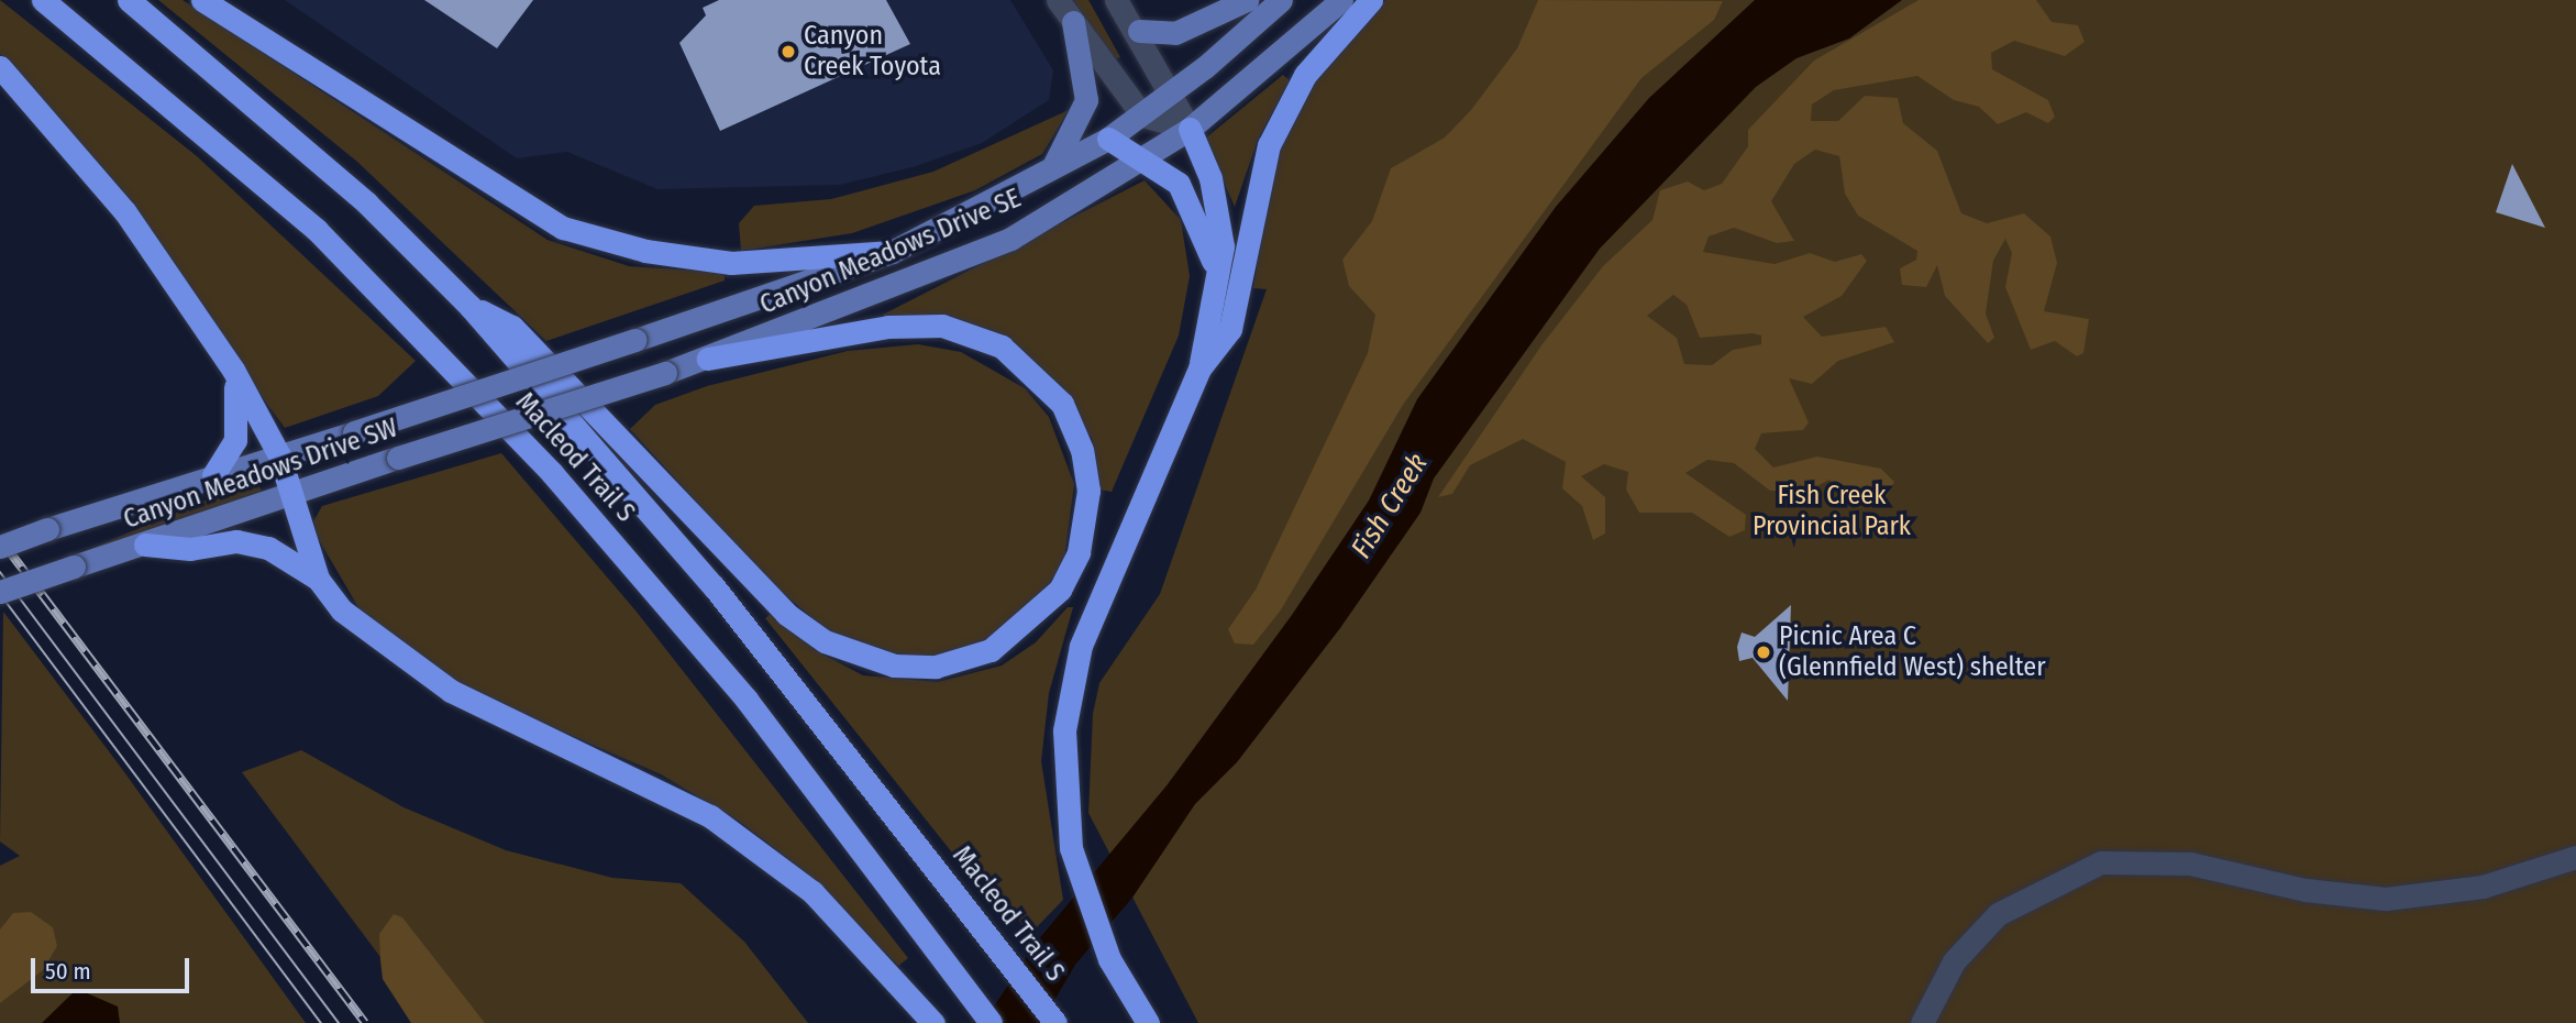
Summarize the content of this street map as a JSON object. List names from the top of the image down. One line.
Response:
{"streets":{"highway":["Macleod Trail S"],"main road":["Canyon Meadows Drive SE","Canyon Meadows Drive SW"]},"crossings":[["Canyon Meadows Drive SE","Canyon Meadows Drive SW"]],"water":["Fish Creek"],"parks":["Fish Creek Provincial Park"],"places":["Canyon Creek Toyota","Picnic Area C (Glennfield West) shelter"],"scale_bar":"50 m"}
